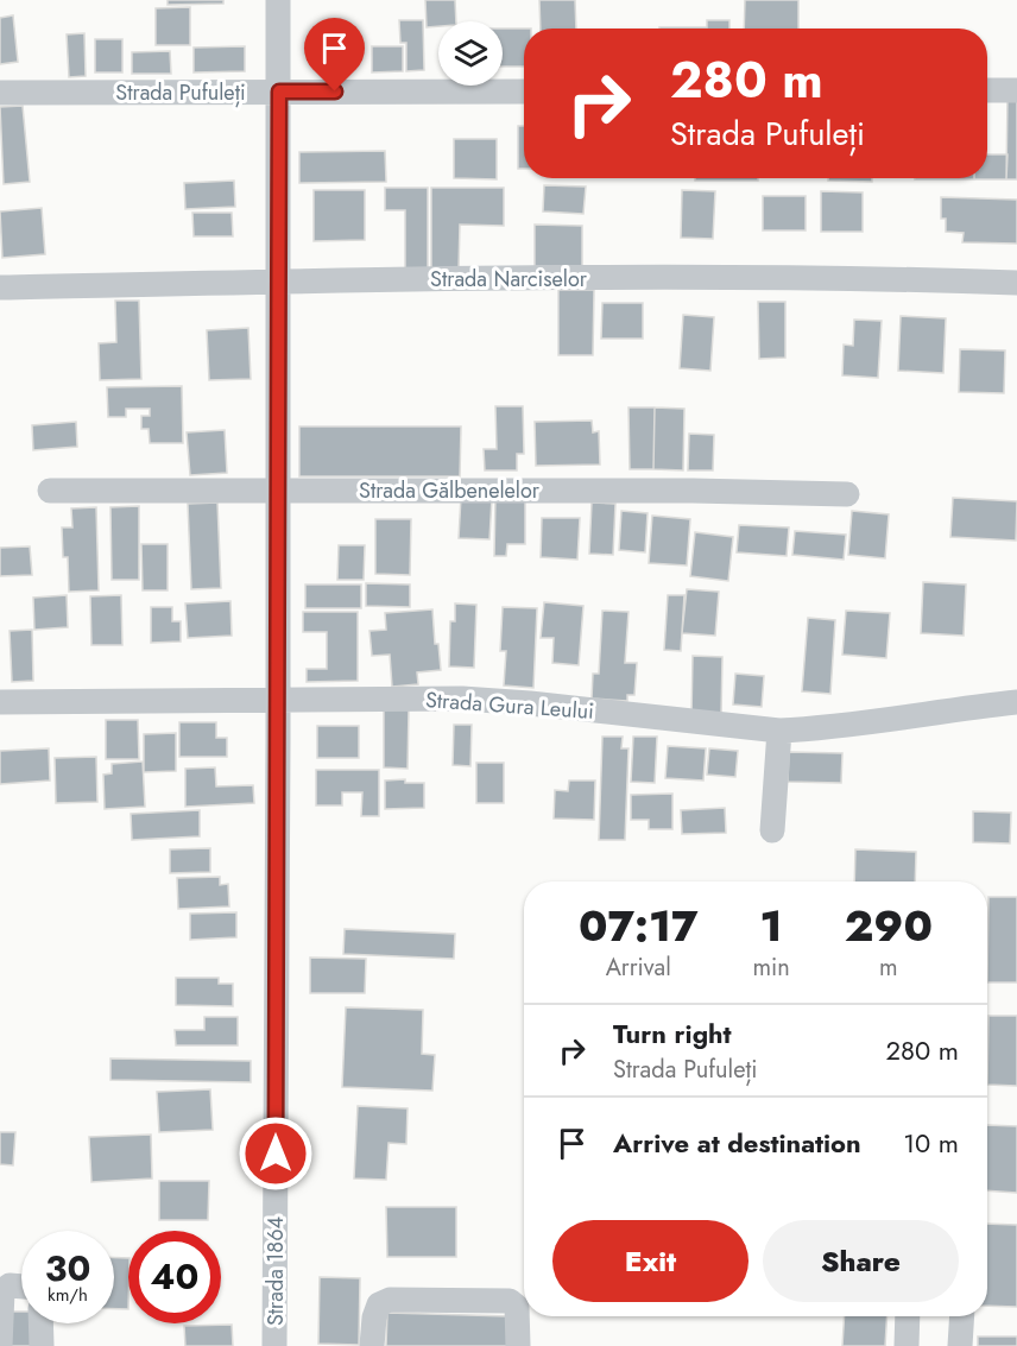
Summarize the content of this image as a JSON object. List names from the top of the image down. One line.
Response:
{"streets":{"street":["Strada Pufuleți","Strada Narciselor","Strada Gălbenelelor","Strada Gura Leului","Strada 1864"]},"crossings":[["Strada Pufuleți","Strada 1864"],["Strada Narciselor","Strada 1864"],["Strada Gălbenelelor","Strada 1864"],["Strada Gura Leului","Strada 1864"]],"page":{"turn":["280 m","Strada Pufuleți"],"eta":["07:17","Arrival","1","min","290","m"],"list":[{"name":"Turn right","note":"Strada Pufuleți","value":"280 m"},{"name":"Arrive at destination","value":"10 m"}],"buttons":["Exit","Share"],"speed":"30 km/h","limit":"40"}}
